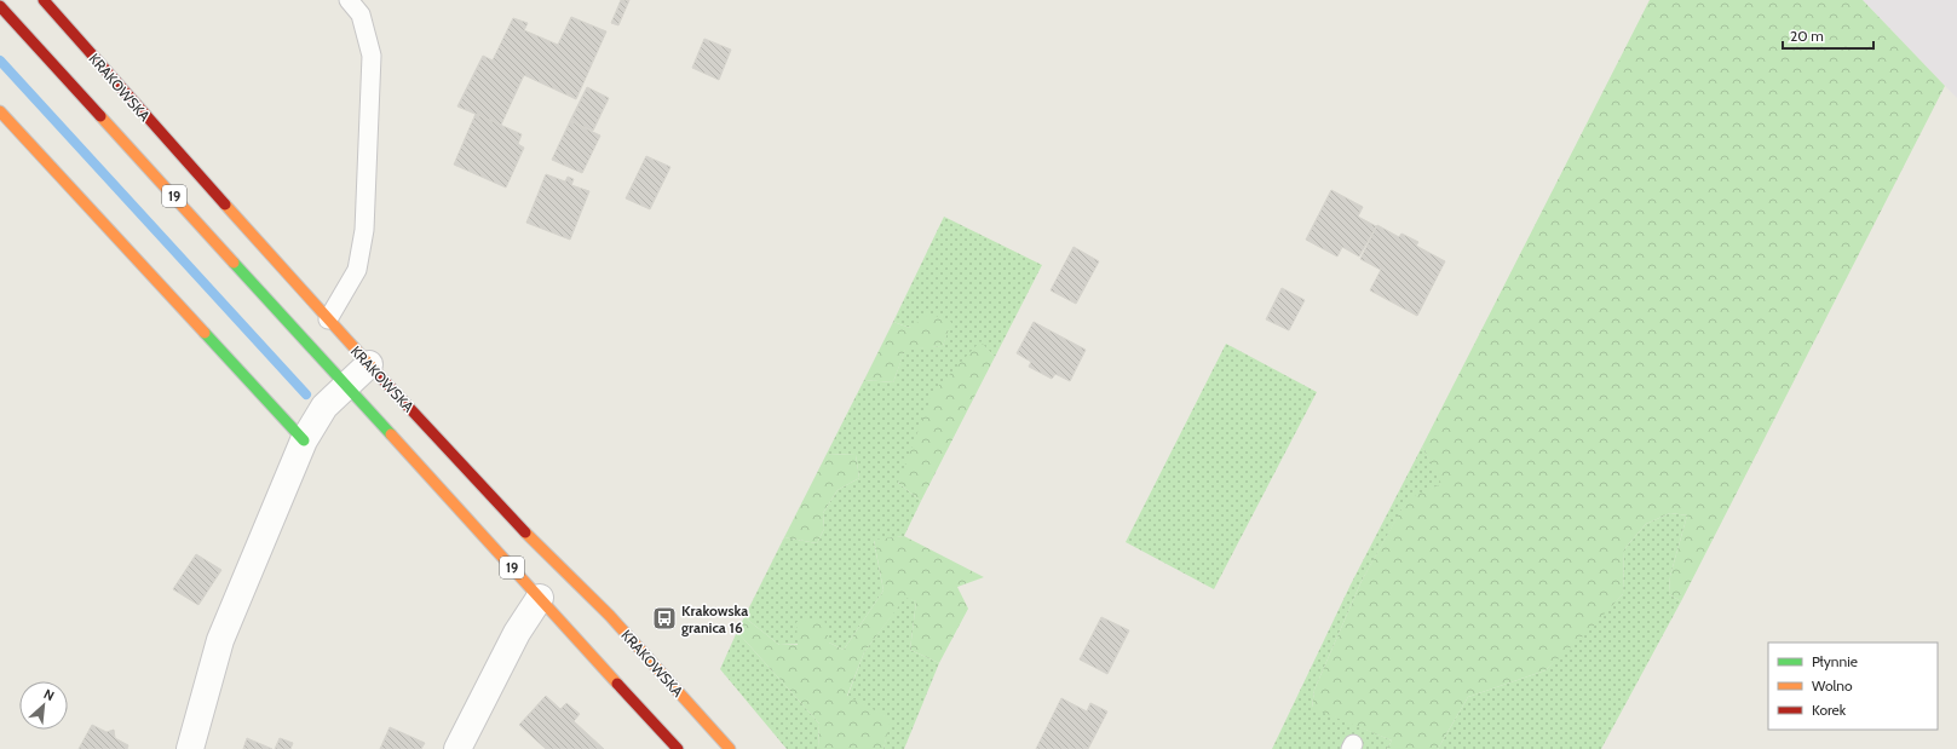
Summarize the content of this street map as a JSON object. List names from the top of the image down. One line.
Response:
{"streets":{"main road":["KRAKOWSKA","19"]},"places":{"bus stop":["Krakowska granica 16"]},"legend":["Płynnie","Wolno","Korek"],"scale_bar":"20 m","north":"top right"}
